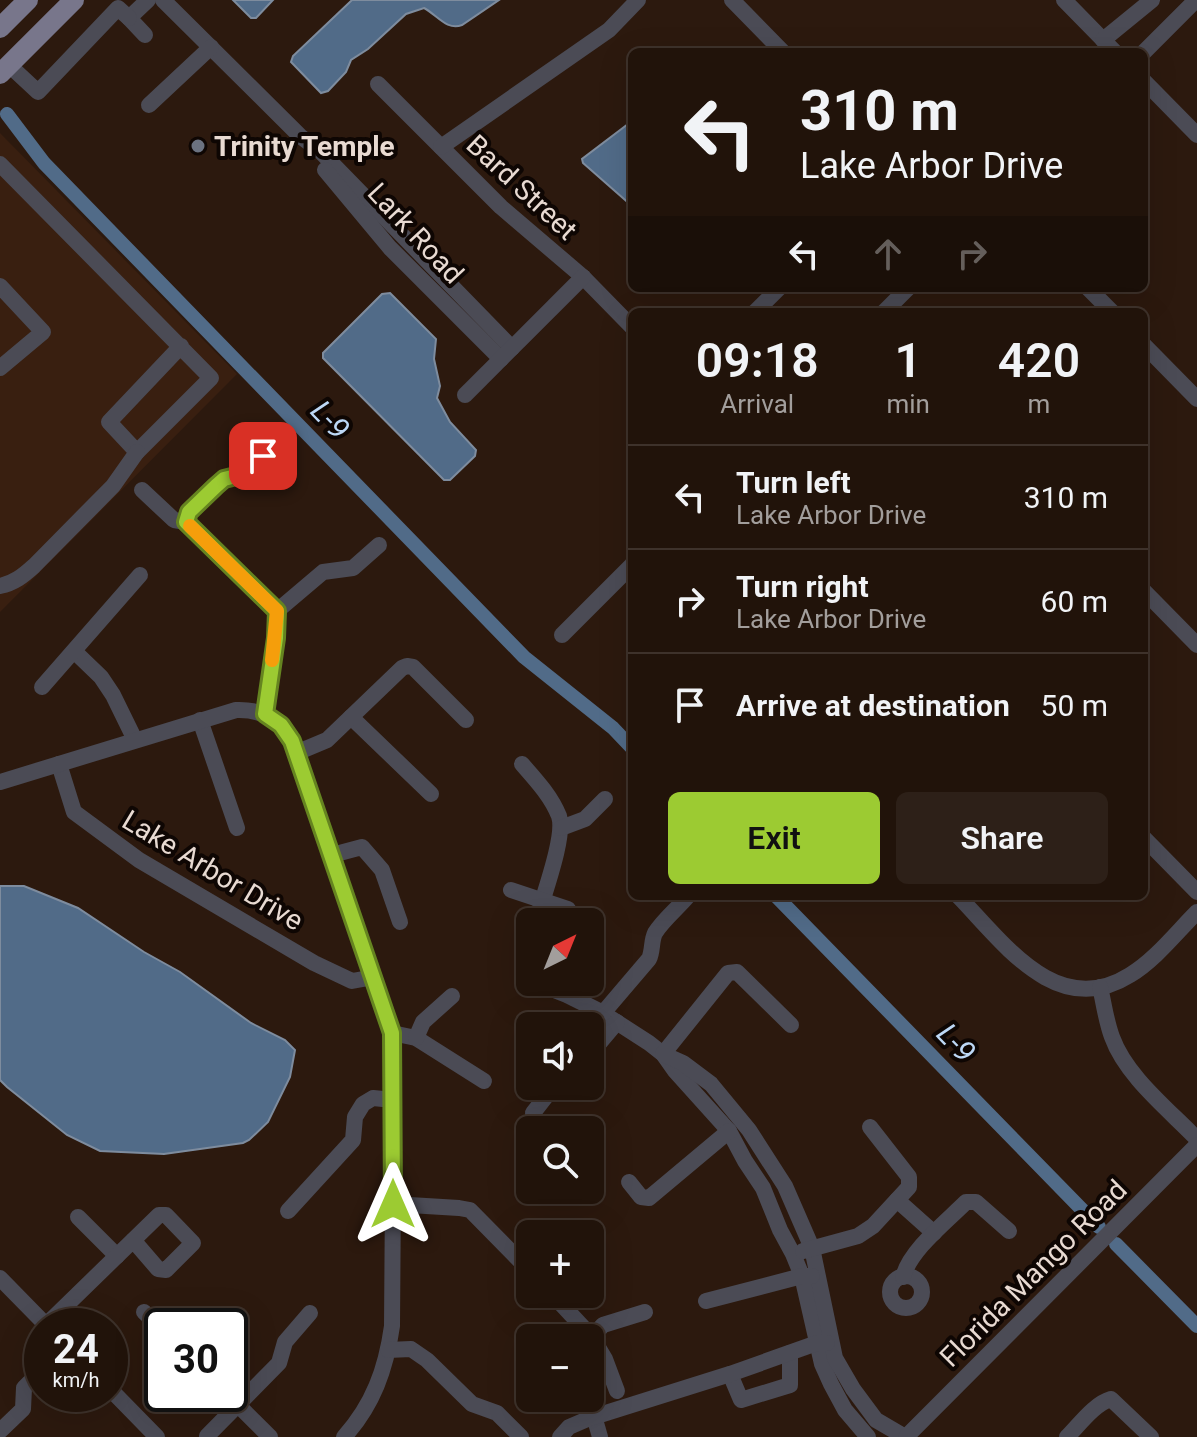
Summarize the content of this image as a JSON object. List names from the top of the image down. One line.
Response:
{"streets":{"street":["Bard Street","Lark Road","Lake Arbor Drive","Florida Mango Road"]},"water":["L-9"],"places":["Trinity Temple"],"north":"top right","page":{"turn":["310 m","Lake Arbor Drive"],"eta":["09:18","Arrival","1","min","420","m"],"list":[{"name":"Turn left","note":"Lake Arbor Drive","value":"310 m"},{"name":"Turn right","note":"Lake Arbor Drive","value":"60 m"},{"name":"Arrive at destination","value":"50 m"}],"buttons":["Exit","Share"],"map_buttons":["+","−"],"speed":"24 km/h","limit":"30"}}
